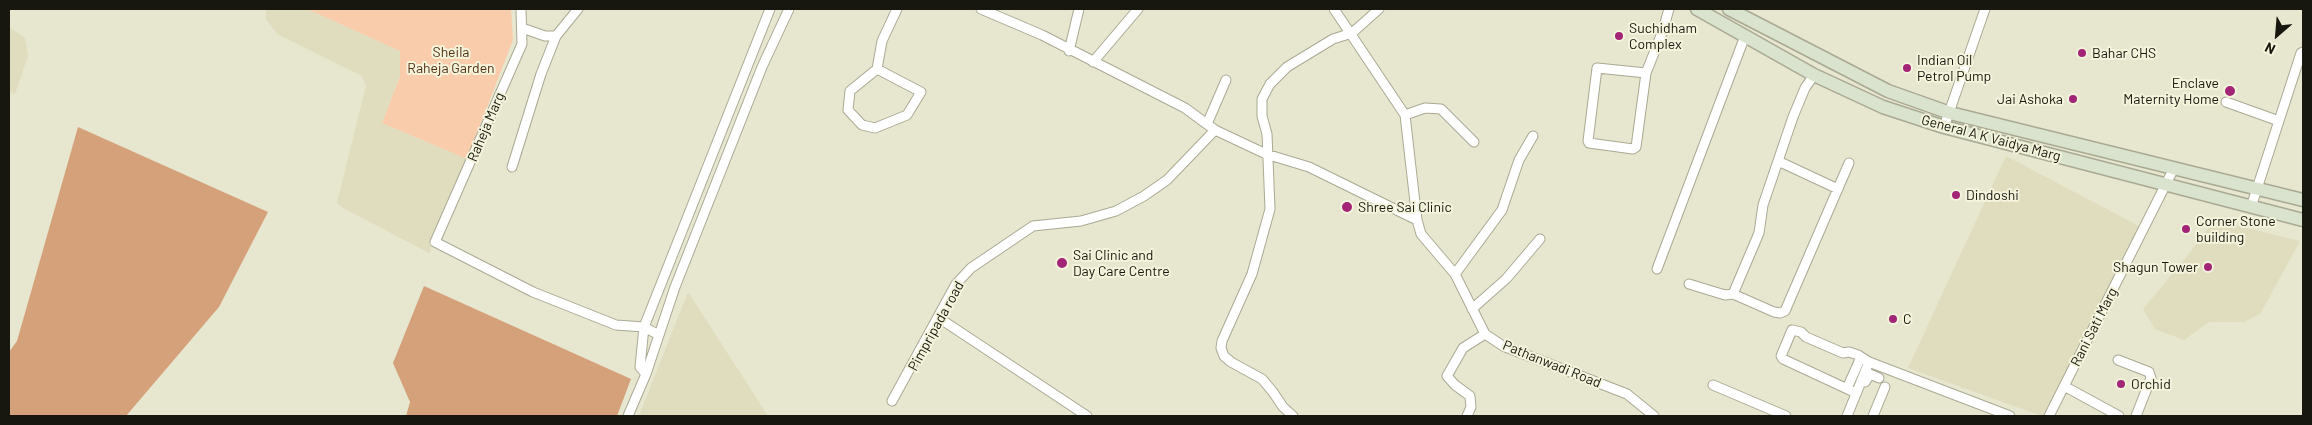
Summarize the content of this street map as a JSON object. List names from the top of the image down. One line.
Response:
{"streets":{"main road":["General A K Vaidya Marg"],"street":["Raheja Marg","Pimpripada road","Rani Sati Marg","Pathanwadi Road"]},"crossings":[["General A K Vaidya Marg","Rani Sati Marg"]],"parks":["Sheila Raheja Garden"],"places":["Suchidham Complex","Bahar CHS","Indian Oil Petrol Pump","Enclave Maternity Home","Jai Ashoka","Dindoshi","Shree Sai Clinic","Corner Stone building","Sai Clinic and Day Care Centre","Shagun Tower","C","Orchid"],"north":"bottom left"}
